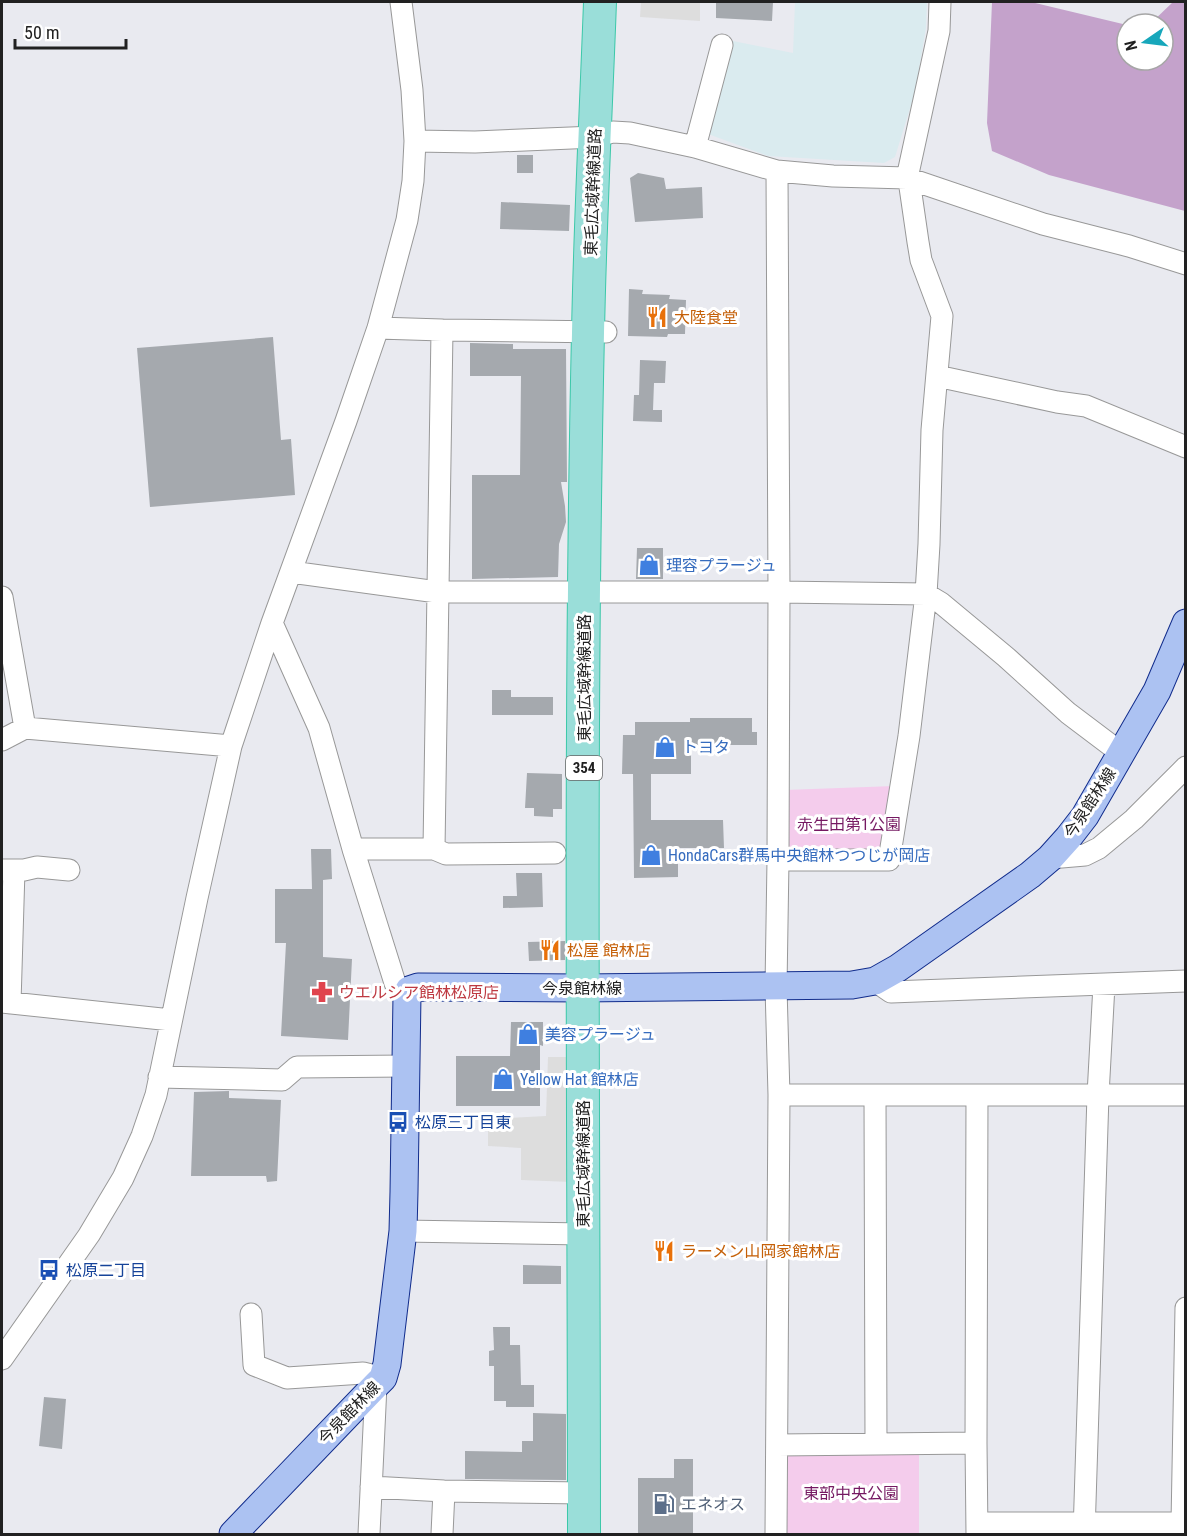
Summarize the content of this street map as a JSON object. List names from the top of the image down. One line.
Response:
{"streets":{"highway":["東毛広域幹線道路","354"],"main road":["今泉館林線"]},"crossings":[["東毛広域幹線道路","今泉館林線"]],"parks":["赤生田第1公園","東部中央公園"],"places":{"restaurant":["大陸食堂","松屋 館林店","ラーメン山岡家館林店"],"shop":["理容プラージュ","トヨタ","HondaCars群馬中央館林つつじが岡店","美容プラージュ","Yellow Hat 館林店"],"pharmacy":["ウエルシア館林松原店"],"bus stop":["松原三丁目東","松原二丁目"],"fuel station":["エネオス"]},"scale_bar":"50 m","north":"left"}
